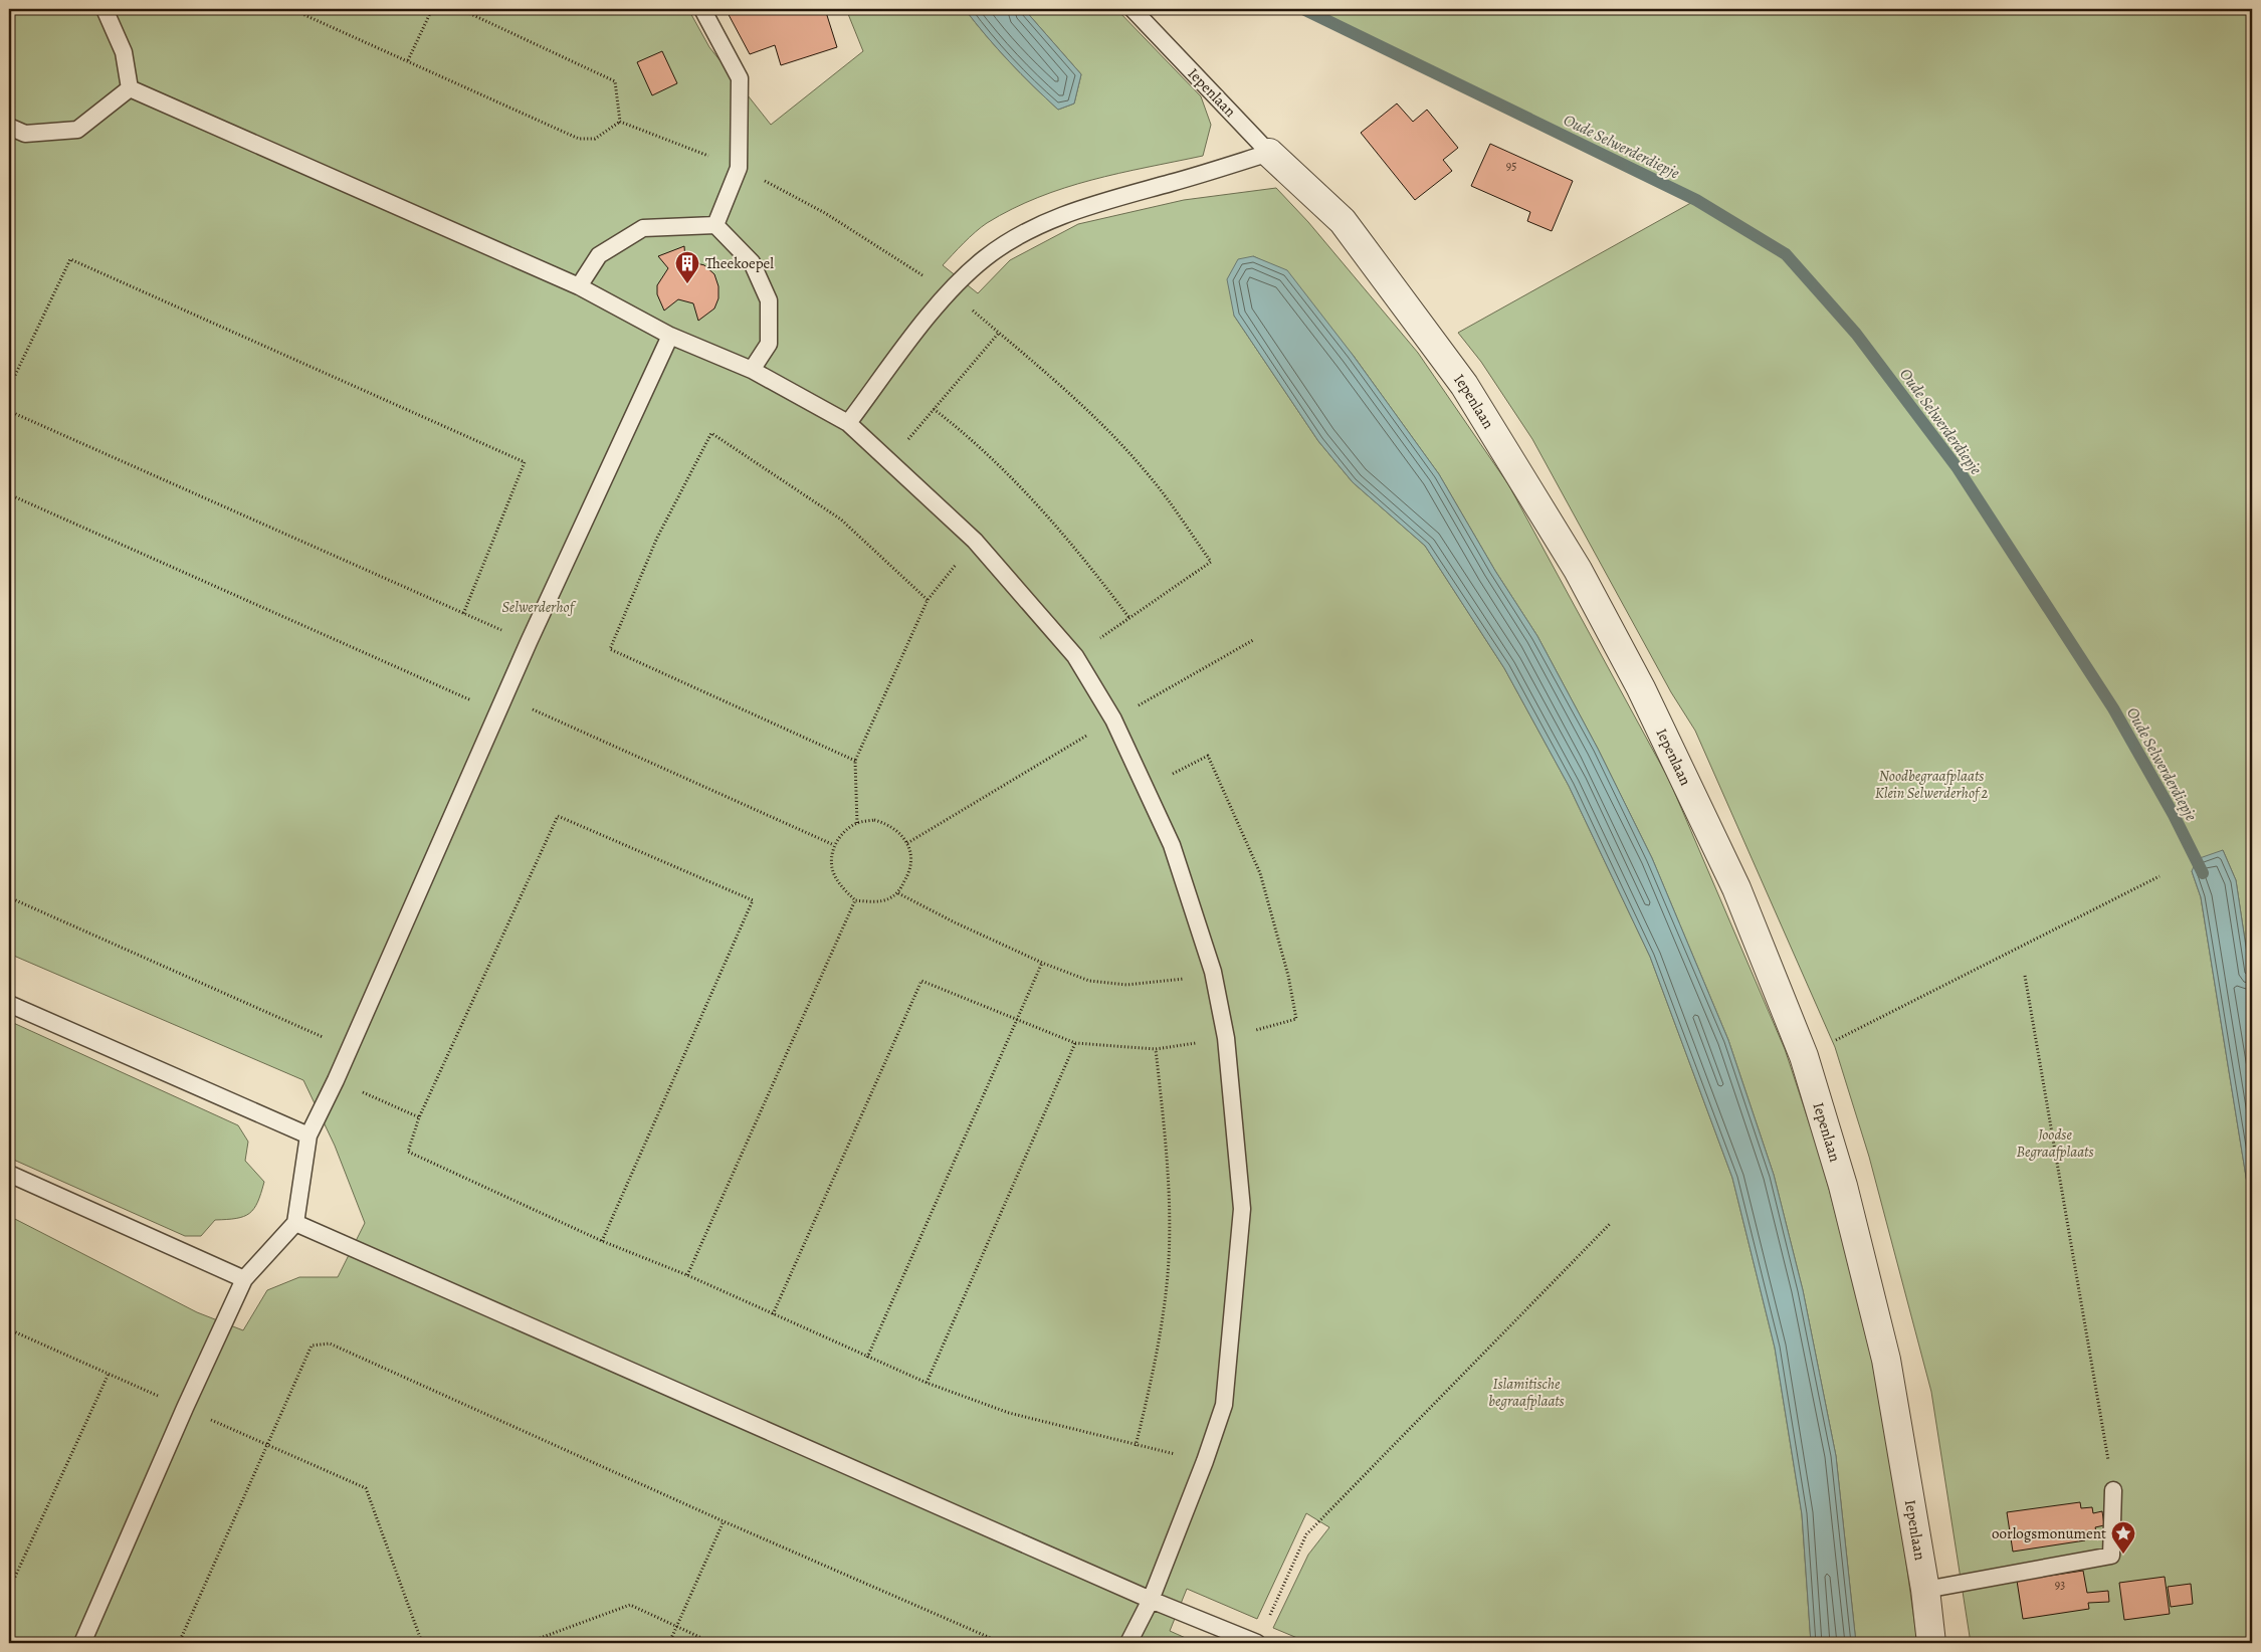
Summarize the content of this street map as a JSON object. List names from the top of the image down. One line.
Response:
{"streets":{"street":["Iepenlaan"]},"water":["Oude Selwerderdiepje"],"parks":["Selwerderhof","Noodbegraafplaats Klein Selwerderhof 2","Joodse Begraafplaats","Islamitische begraafplaats"],"places":{"building":["Theekoepel"],"place":["oorlogsmonument"]},"house_numbers":["95","93"]}
